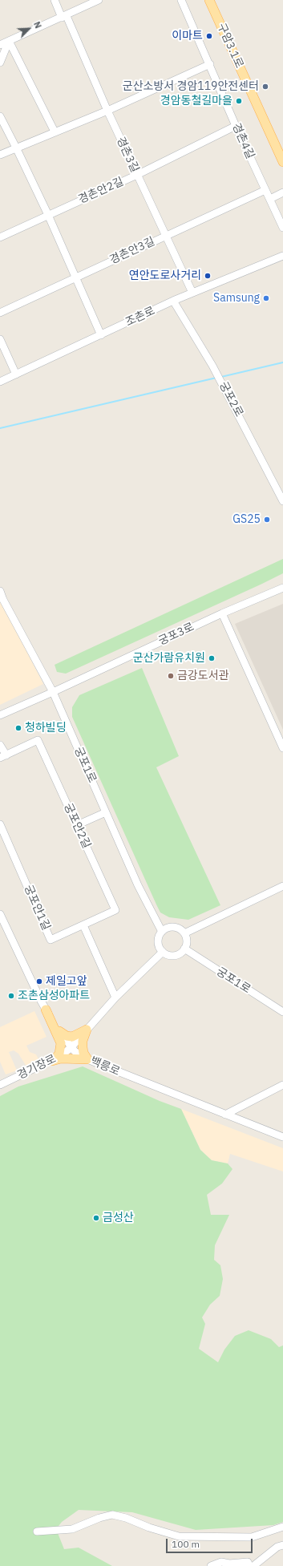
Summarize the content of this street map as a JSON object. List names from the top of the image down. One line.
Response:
{"streets":{"main road":["구암3.1로"],"street":["경촌4길","경촌3길","경촌안2길","경촌안3길","조촌로","궁포2로","궁포3로","궁포1로","궁포안2길","궁포안1길","백릉로","경기장로"]},"crossings":[["경촌4길","경촌안2길"],["경촌4길","경촌안3길"],["경촌3길","경촌안2길"],["경촌3길","경촌안3길"],["경촌3길","조촌로"],["조촌로","궁포2로"],["궁포3로","궁포1로"],["궁포1로","경기장로"],["궁포안2길","궁포안1길"],["백릉로","경기장로"]],"places":["이마트","군산소방서 경암119안전센터","경암동철길마을","연안도로사거리","Samsung","GS25","군산가람유치원","금강도서관","청하빌딩","제일고앞","조촌삼성아파트","금성산"],"scale_bar":"100 m","north":"top right"}
